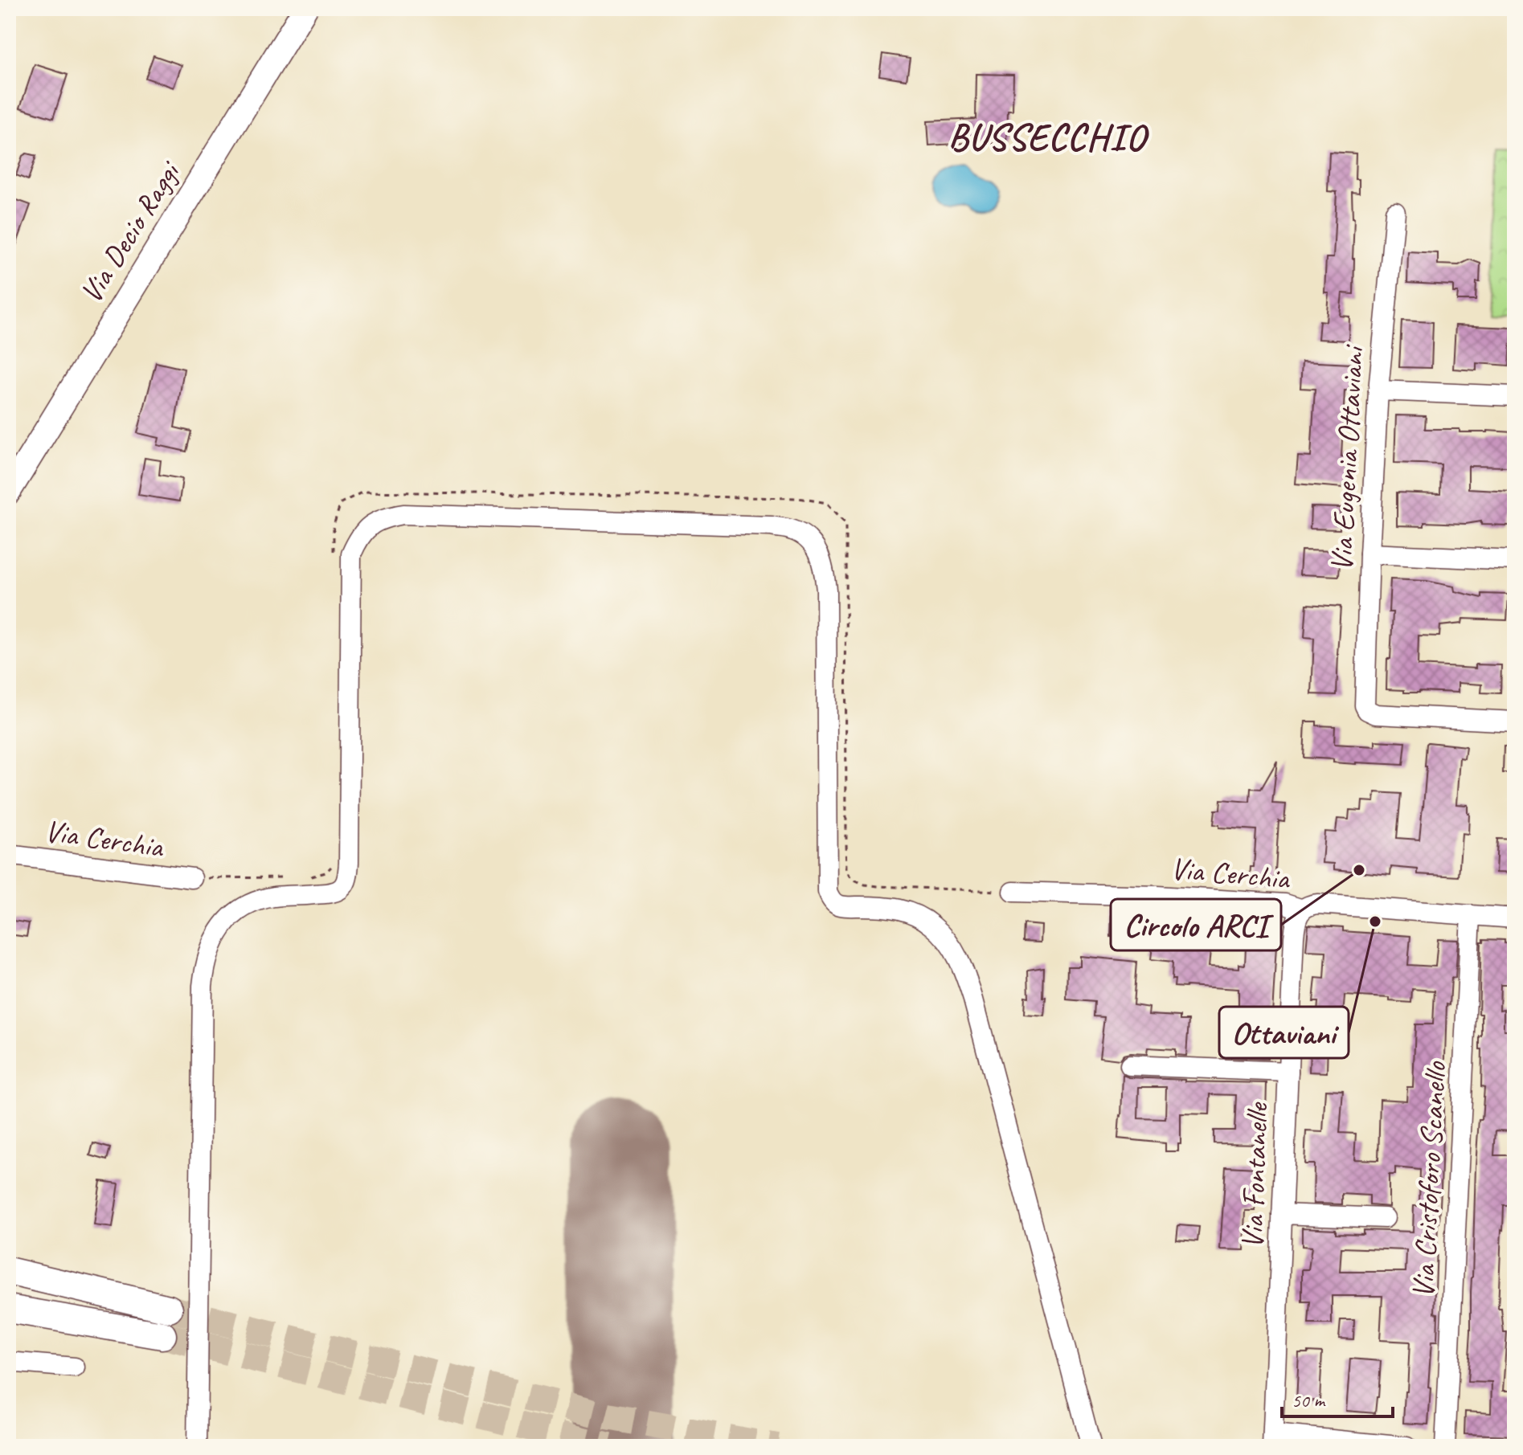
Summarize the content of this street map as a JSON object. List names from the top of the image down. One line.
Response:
{"streets":{"main road":["Via Decio Raggi"],"street":["Via Eugenia Ottaviani","Via Cerchia","Via Fontanelle","Via Cristoforo Scanello"]},"crossings":[["Via Cerchia","Via Fontanelle"],["Via Cerchia","Via Cristoforo Scanello"]],"districts":["BUSSECCHIO"],"places":["Circolo ARCI","Ottaviani"],"scale_bar":"50 m"}
